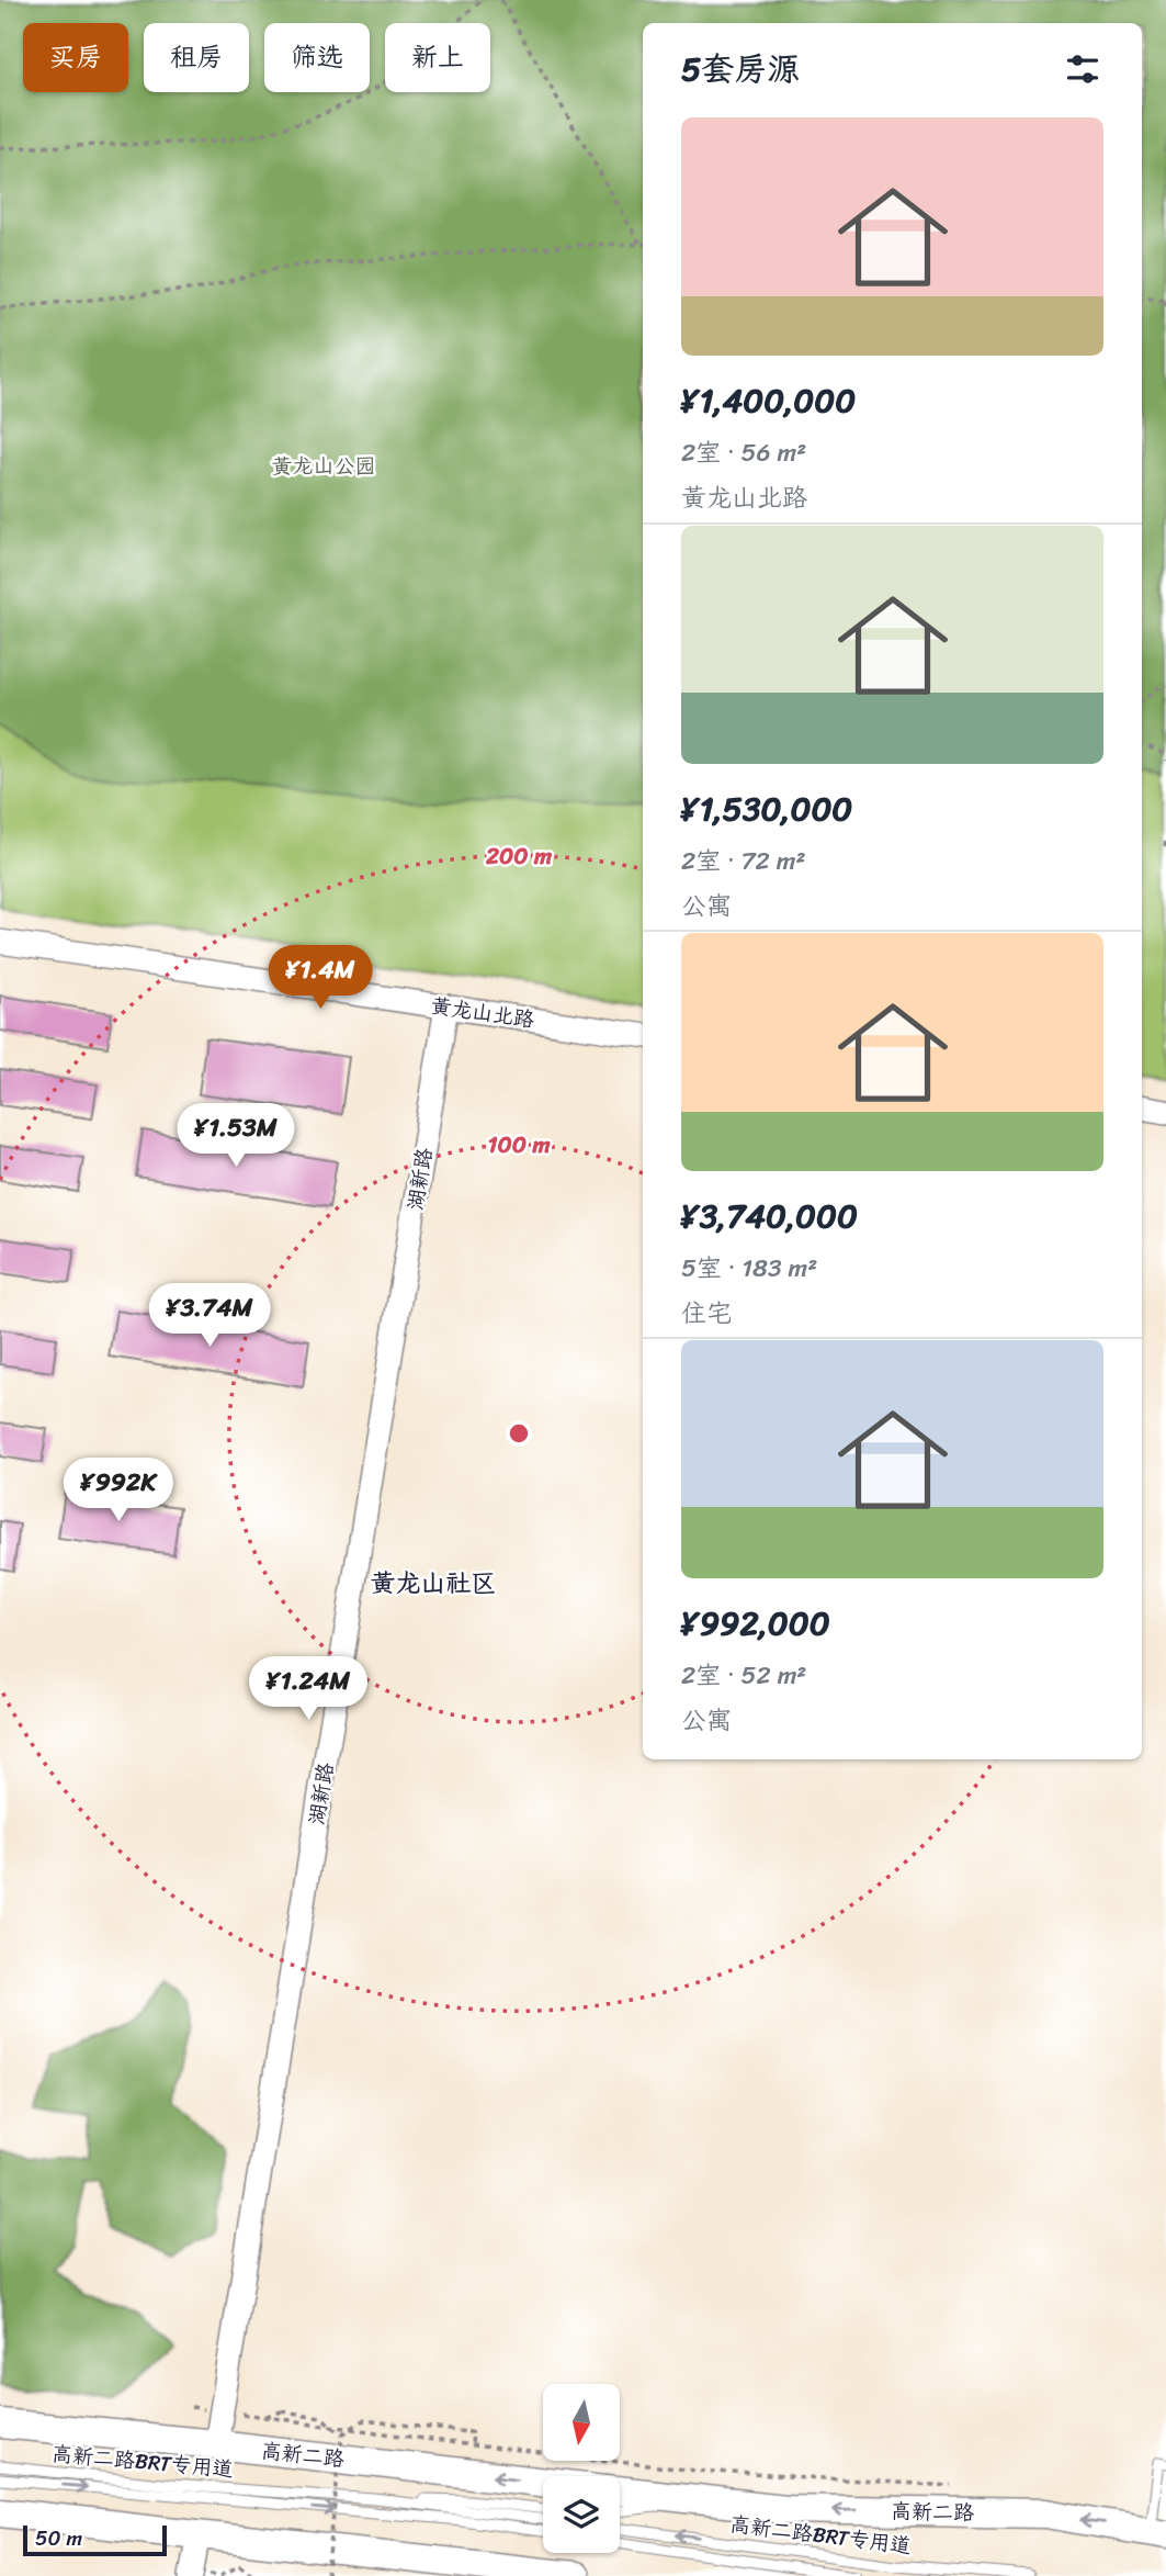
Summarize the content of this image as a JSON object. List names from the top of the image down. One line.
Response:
{"streets":{"main road":["高新二路"],"street":["黄龙山北路","湖新路"],"lane":["高新二路BRT专用道"]},"crossings":[["黄龙山北路","湖新路"],["湖新路","高新二路"]],"districts":["黄龙山社区"],"parks":["黄龙山公园"],"scale_bar":"50 m","north":"bottom","page":{"chip":["买房","租房","筛选","新上"],"heading":"5套房源","list":[{"name":"¥1,400,000","note":"2室 · 56 m² · 黄龙山北路"},{"name":"¥1,530,000","note":"2室 · 72 m² · 公寓"},{"name":"¥3,740,000","note":"5室 · 183 m² · 住宅"},{"name":"¥992,000","note":"2室 · 52 m² · 公寓"}],"price":["¥1.4M","¥1.53M","¥3.74M","¥992K","¥1.24M"],"scale":"50 m"},"rings":["200 m","100 m"]}
